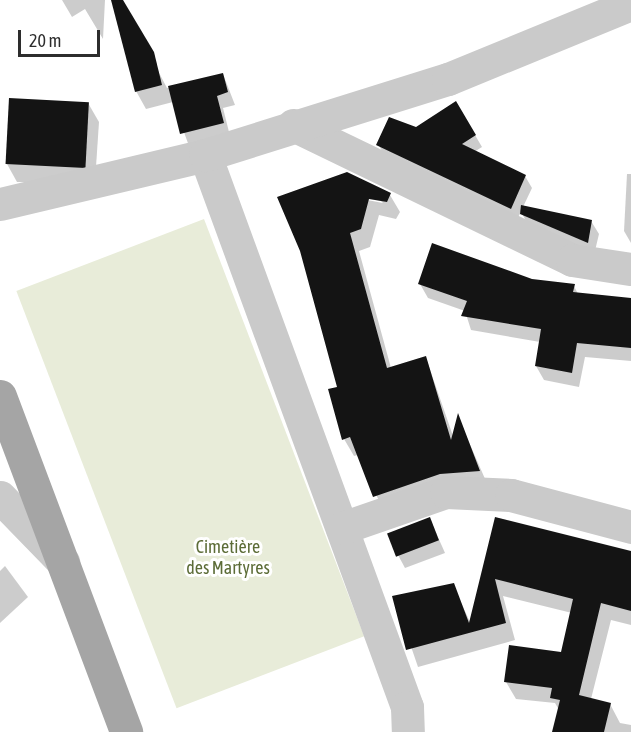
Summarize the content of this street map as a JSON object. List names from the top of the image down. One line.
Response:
{"parks":["Cimetière des Martyres"],"scale_bar":"20 m"}
